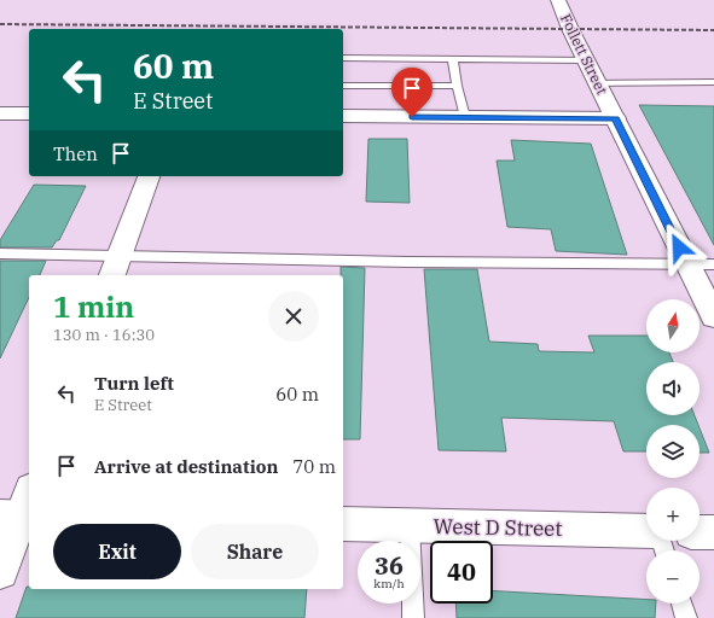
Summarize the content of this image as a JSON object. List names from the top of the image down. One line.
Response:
{"streets":{"street":["Follett Street","West D Street"]},"north":"top","page":{"turn":["60 m","E Street"],"then":"Then","heading":["1 min","130 m · 16:30"],"map_buttons":["+","−"],"list":[{"name":"Turn left","note":"E Street","value":"60 m"},{"name":"Arrive at destination","value":"70 m"}],"buttons":["Exit","Share"],"speed":"36 km/h","limit":"40"}}
